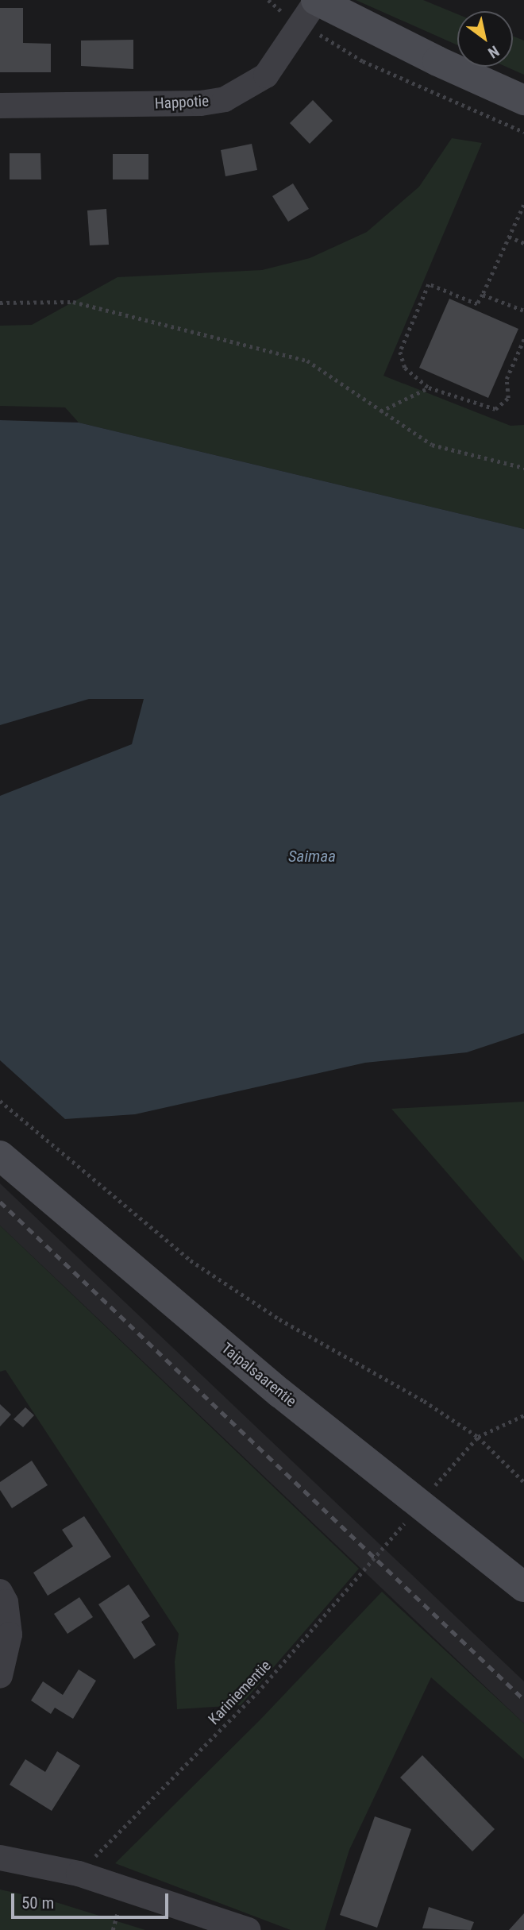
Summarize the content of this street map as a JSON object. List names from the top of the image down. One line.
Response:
{"streets":{"main road":["Taipalsaarentie"],"street":["Happotie"],"path":["Kariniementie"]},"water":["Saimaa"],"scale_bar":"50 m","north":"bottom right"}
